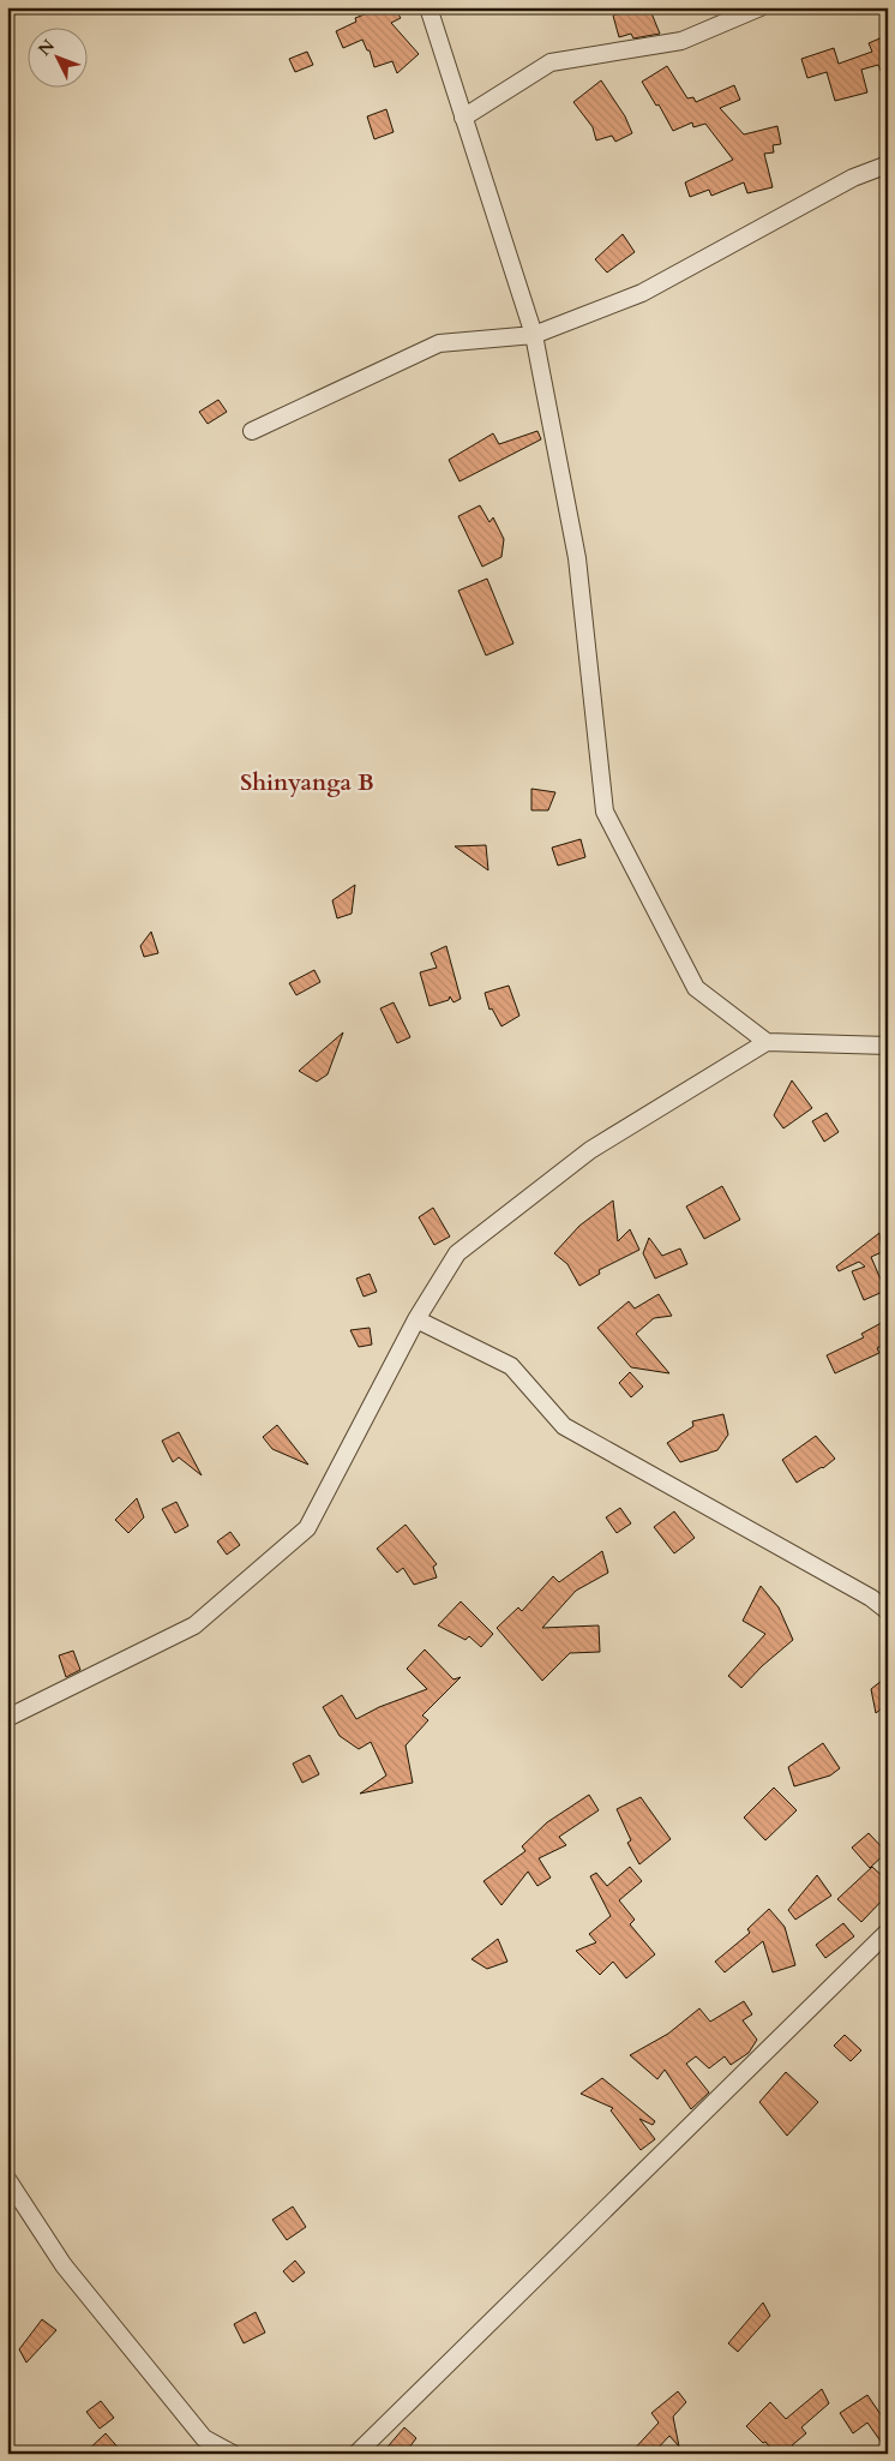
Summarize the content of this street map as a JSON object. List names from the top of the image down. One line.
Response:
{"districts":["Shinyanga B"],"north":"top left"}
